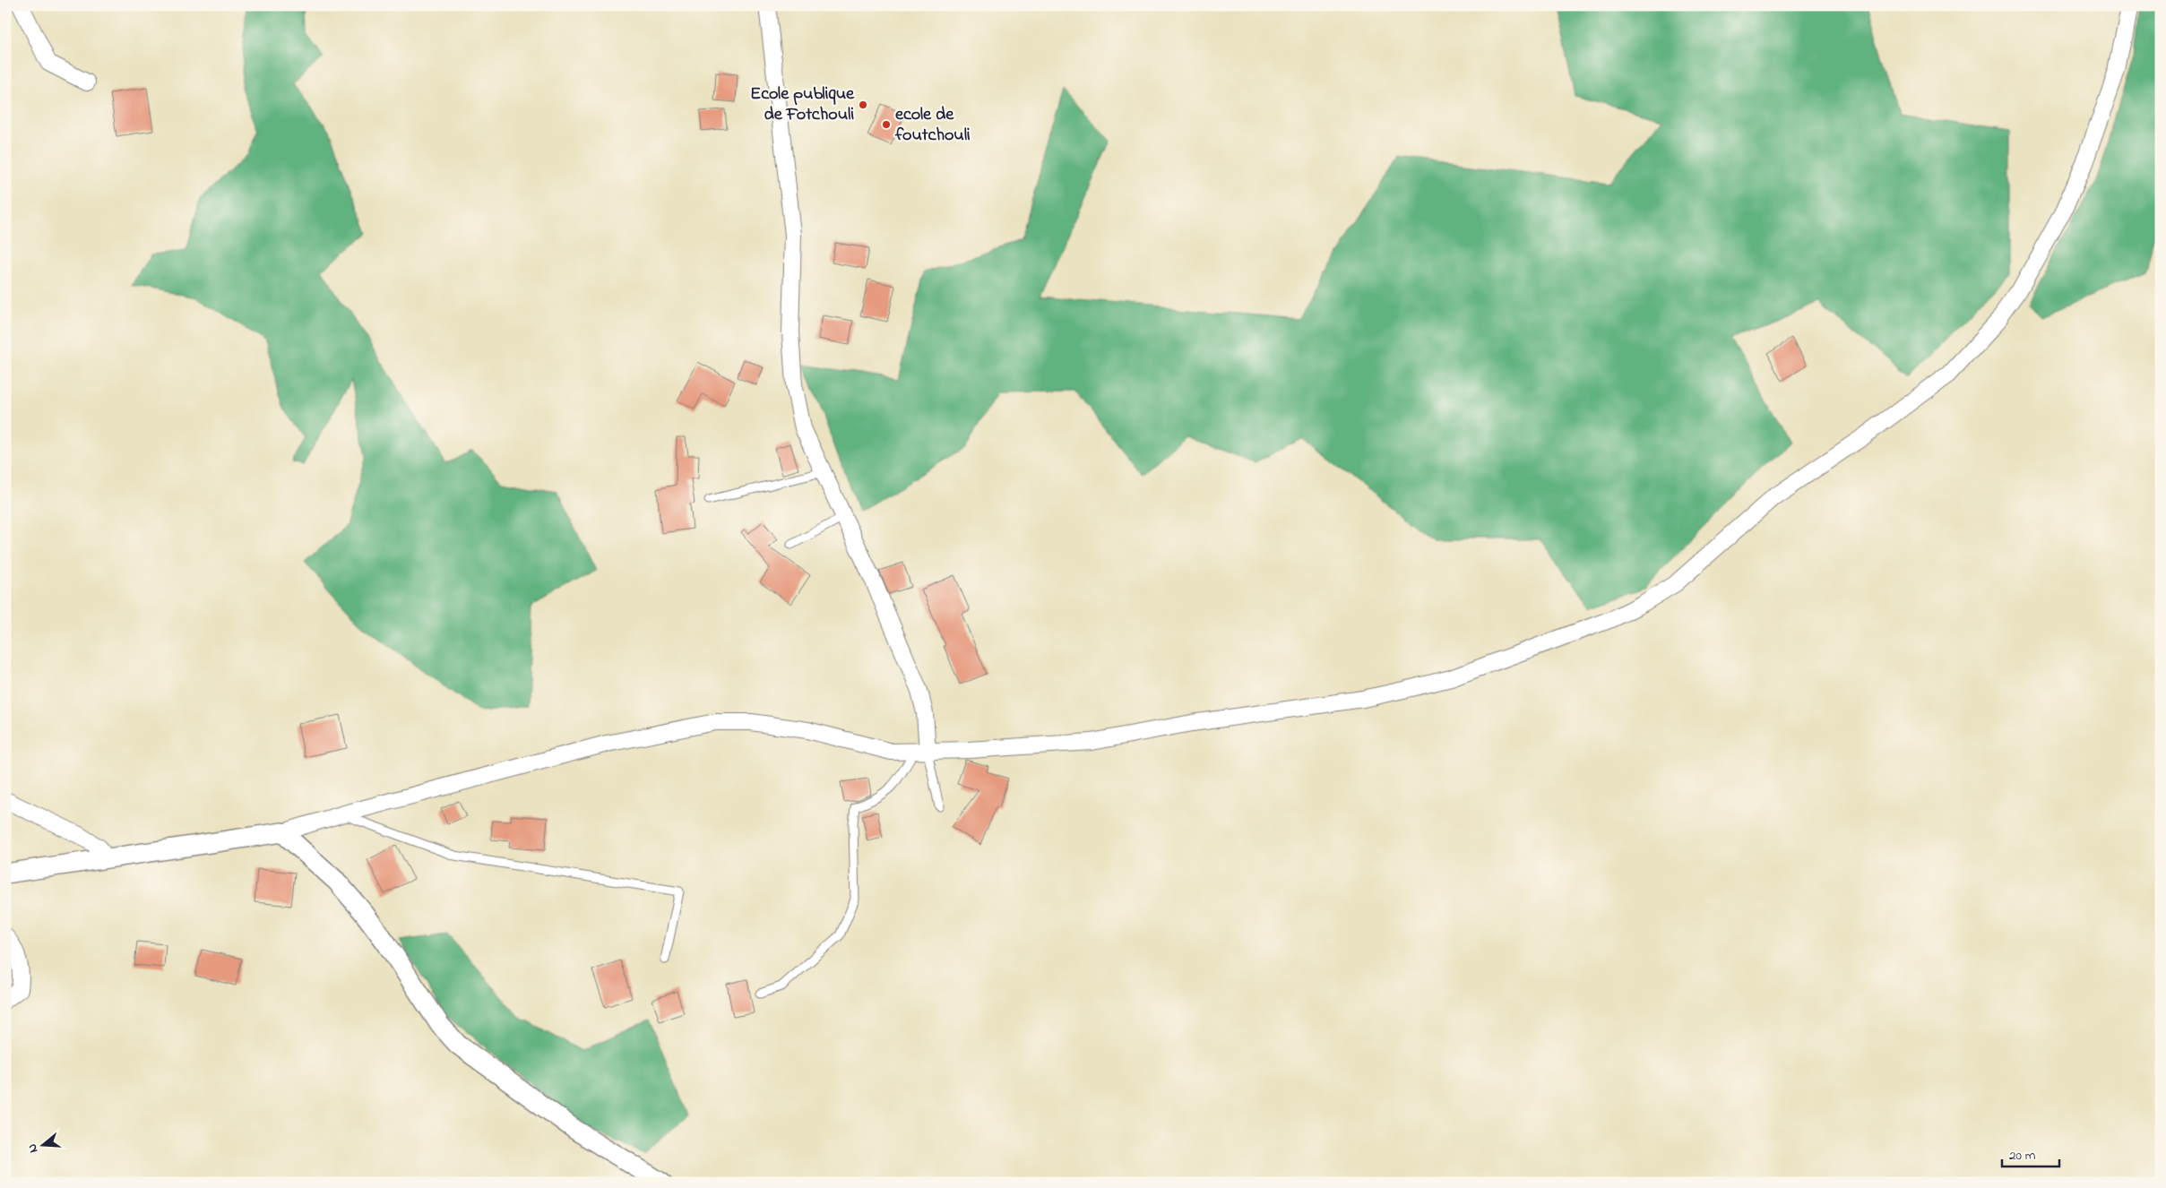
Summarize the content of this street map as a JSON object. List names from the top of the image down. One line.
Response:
{"places":["Ecole publique de Fotchouli","ecole de foutchouli"],"scale_bar":"20 m","north":"left"}
